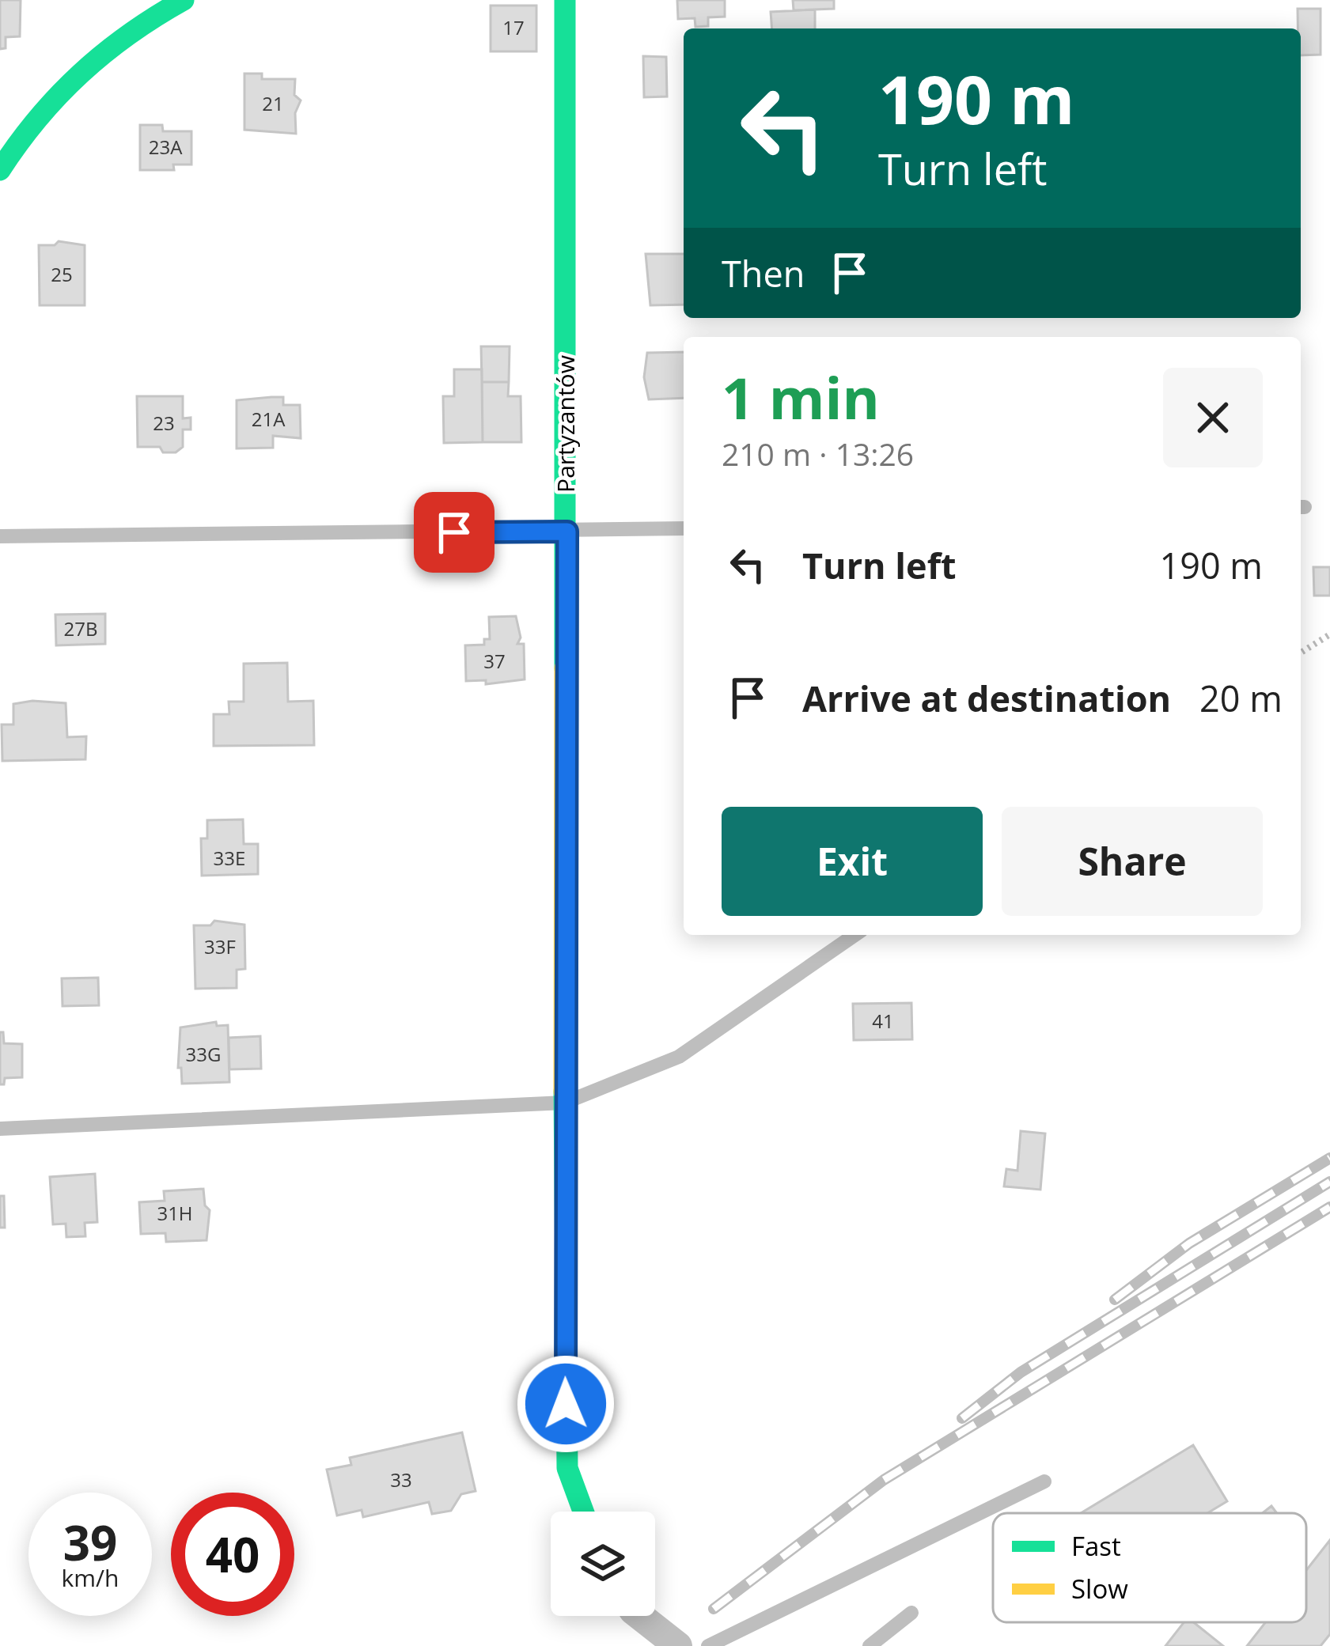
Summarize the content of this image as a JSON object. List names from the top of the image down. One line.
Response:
{"streets":{"street":["Partyzantów"]},"house_numbers":["17","21","23A","25","21A","23","27B","37","33E","33F","41","33G","31H","33"],"legend":["Fast","Slow"],"page":{"turn":["190 m","Turn left"],"then":"Then","heading":["1 min","210 m · 13:26"],"list":[{"name":"Turn left","value":"190 m"},{"name":"Arrive at destination","value":"20 m"}],"buttons":["Exit","Share"],"speed":"39 km/h","limit":"40"}}
